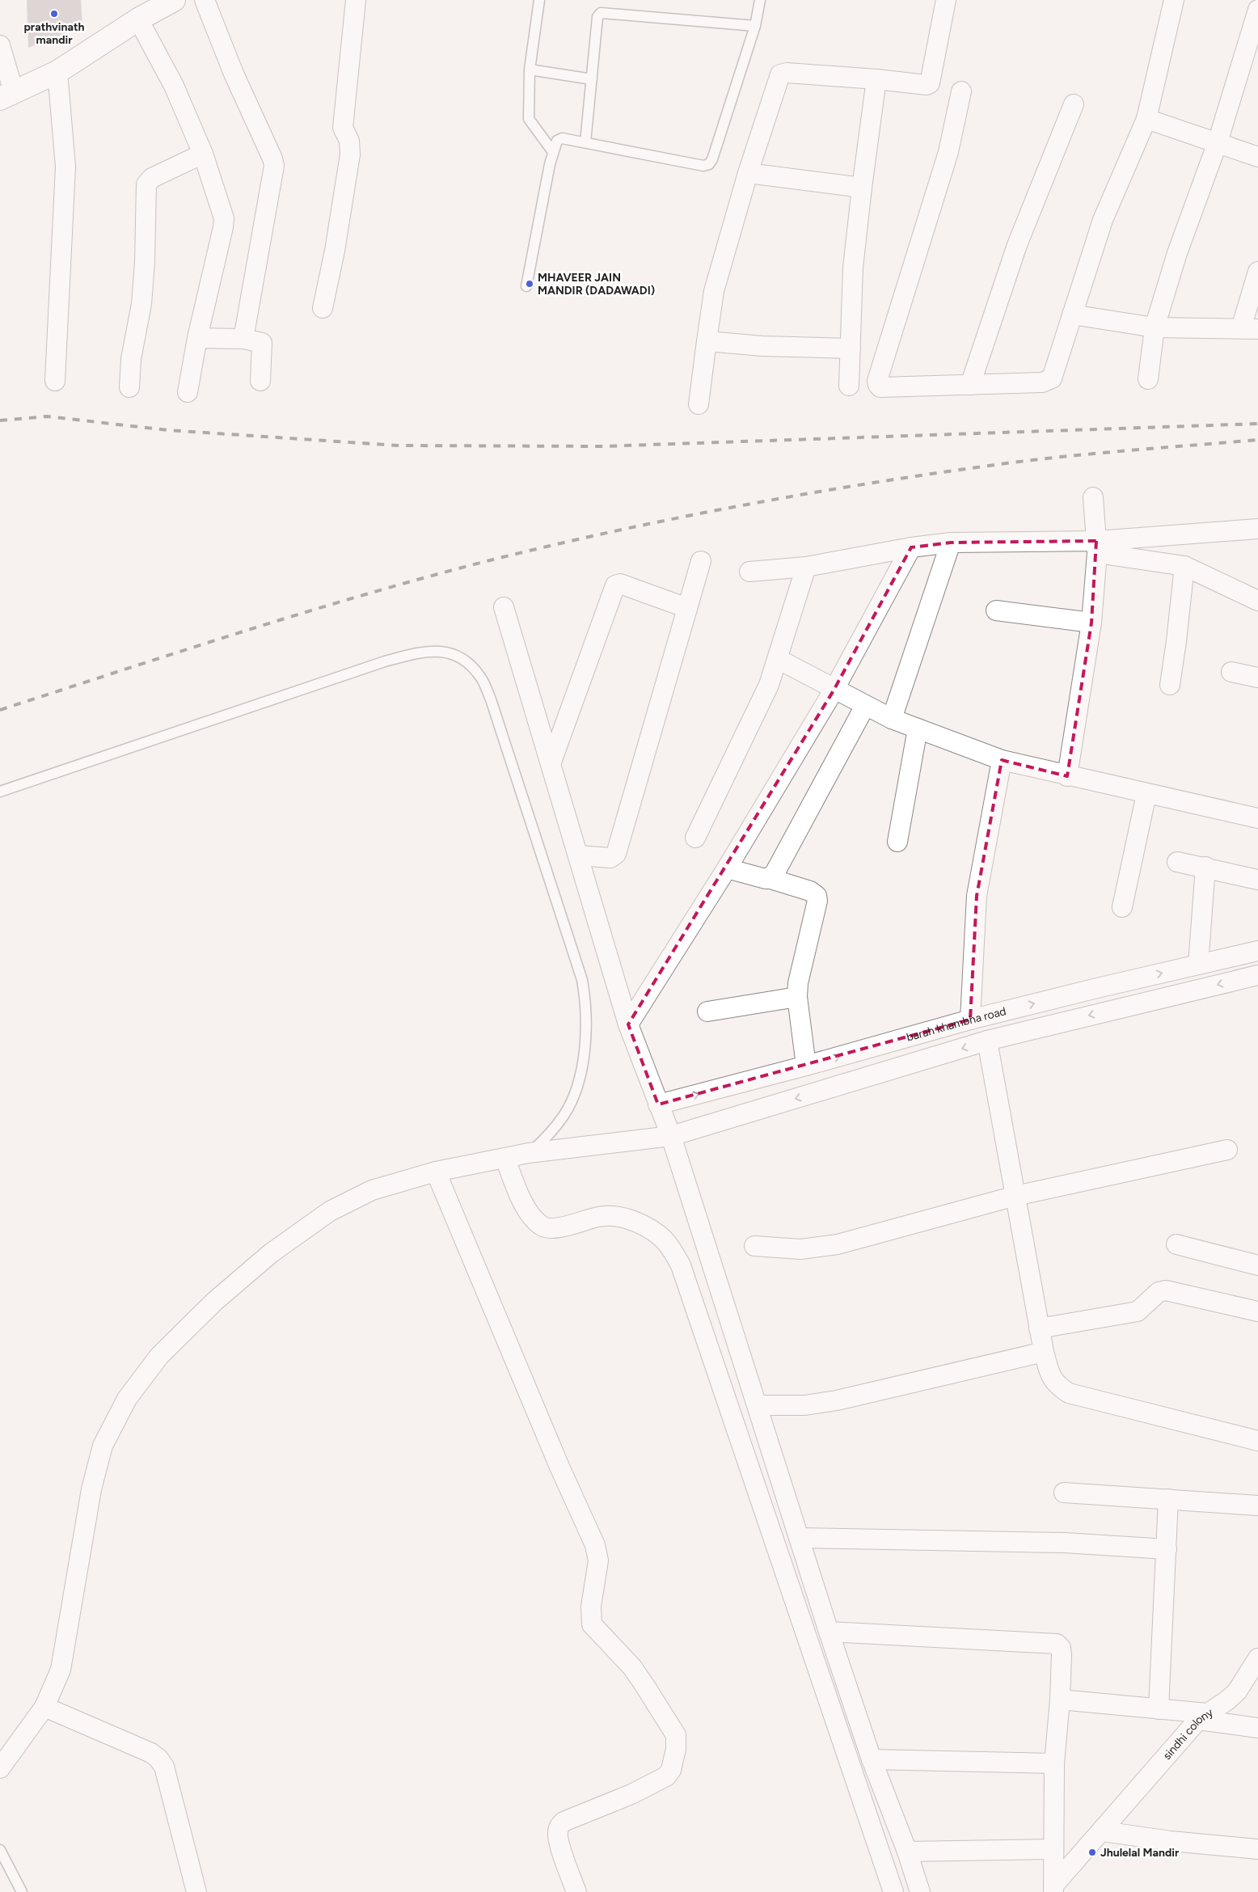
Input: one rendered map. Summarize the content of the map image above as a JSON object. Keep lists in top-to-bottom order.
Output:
{
  "streets": {
    "street": ["barah khambha road", "sindhi colony"]
  },
  "places": ["prathvinath mandir", "MHAVEER JAIN MANDIR (DADAWADI)", "Jhulelal Mandir"]
}
